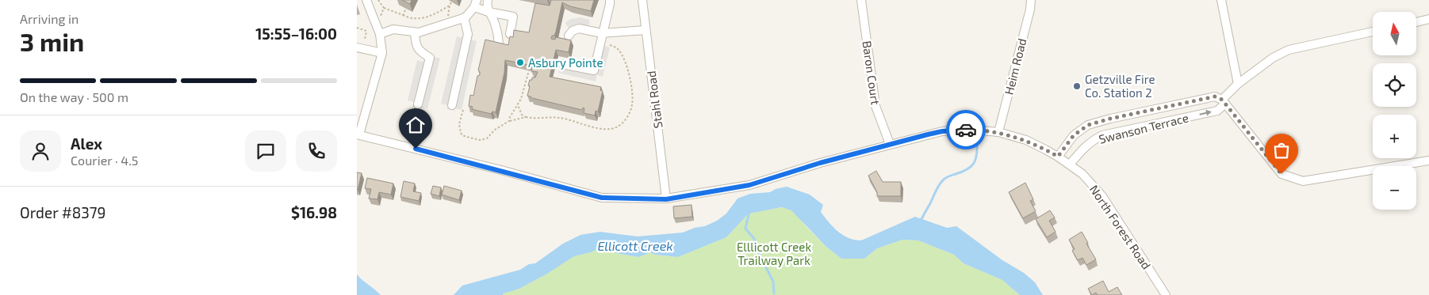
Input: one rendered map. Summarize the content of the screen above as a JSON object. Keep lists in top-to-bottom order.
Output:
{
  "streets": {
    "street": [
      "Heim Road",
      "Baron Court",
      "Stahl Road",
      "Swanson Terrace",
      "North Forest Road"
    ]
  },
  "crossings": [
    ["Heim Road", "North Forest Road"],
    ["Baron Court", "North Forest Road"],
    ["Stahl Road", "North Forest Road"],
    ["Swanson Terrace", "North Forest Road"]
  ],
  "water": ["Ellicott Creek"],
  "parks": ["Elllicott Creek Trailway Park"],
  "places": ["Asbury Pointe", "Getzville Fire Co. Station 2"],
  "north": "top",
  "page": {
    "heading": ["3 min", "Arriving in", "15:55–16:00"],
    "panel": [
      "Alex",
      "Courier · 4.5",
      "Order #8379",
      "$16.98"
    ],
    "map_buttons": ["+", "−"],
    "bar": "On the way · 500 m"
  }
}
